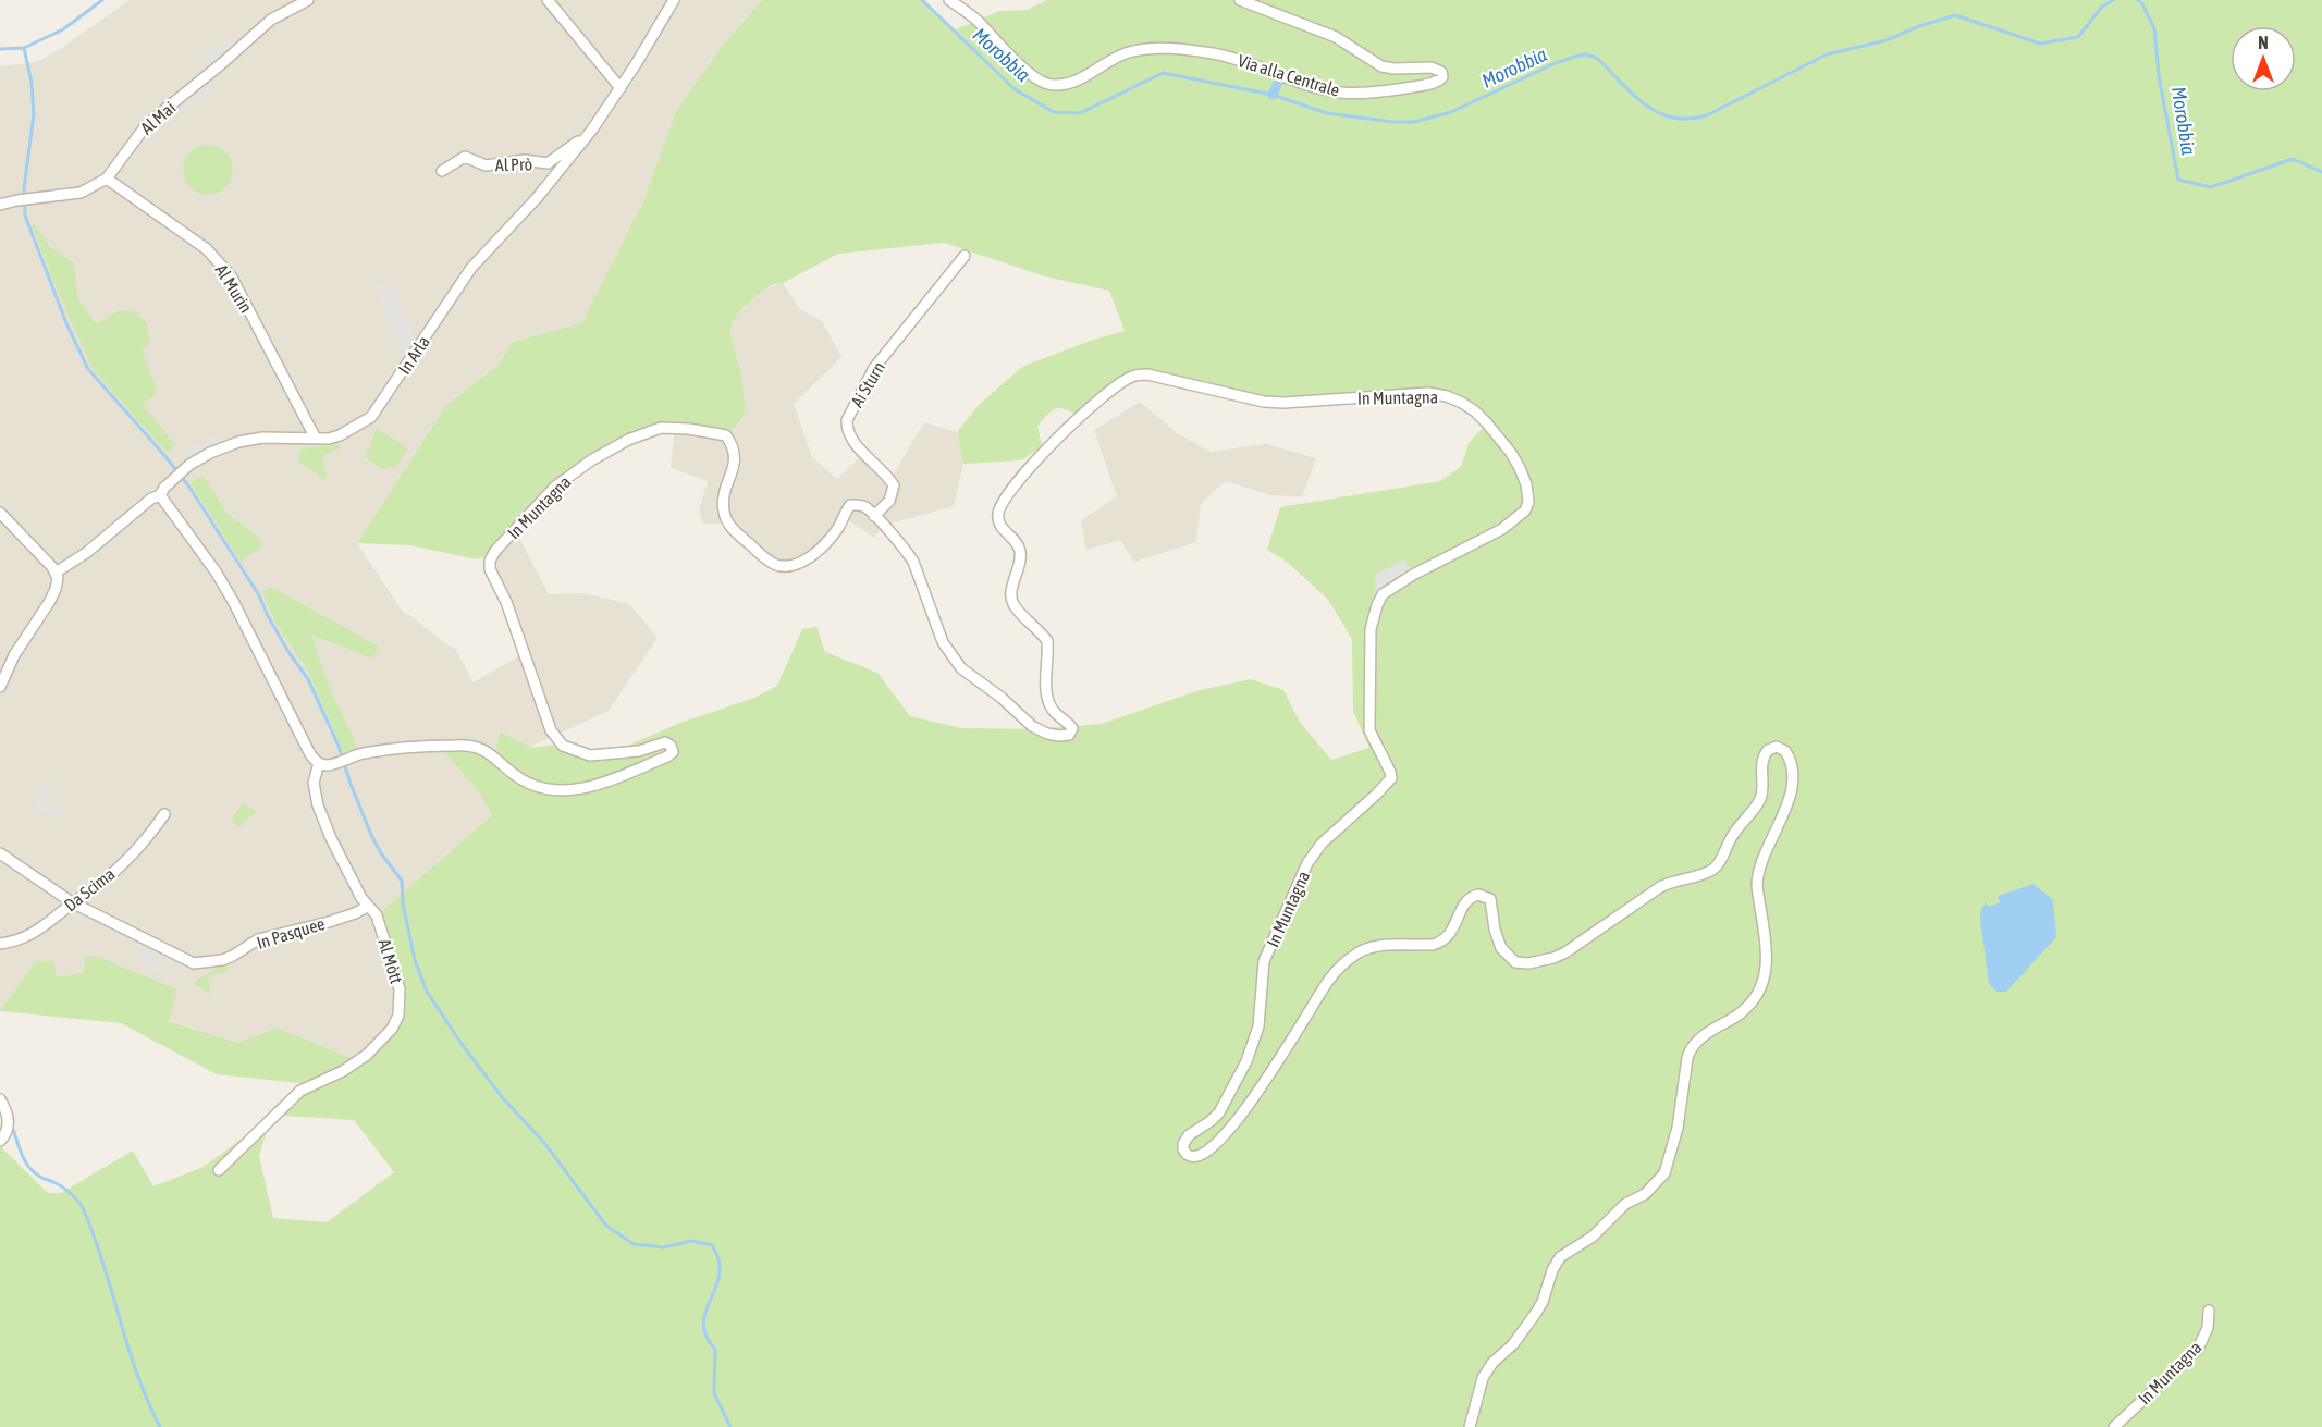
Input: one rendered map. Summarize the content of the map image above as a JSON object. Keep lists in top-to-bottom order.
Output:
{
  "streets": {
    "street": [
      "Via alla Centrale",
      "Al Mai",
      "Al Prò",
      "Al Murin",
      "In Arla",
      "Ai Sturn",
      "In Muntagna",
      "Da Scima",
      "In Pasquee",
      "Al Mòtt"
    ]
  },
  "crossings": [
    ["Al Mai", "Al Murin"],
    ["Al Prò", "In Arla"],
    ["Al Murin", "In Arla"],
    ["Ai Sturn", "In Muntagna"],
    ["In Muntagna", "Al Mòtt"],
    ["Da Scima", "In Pasquee"],
    ["In Pasquee", "Al Mòtt"]
  ],
  "water": ["Morobbia"],
  "north": "top"
}
